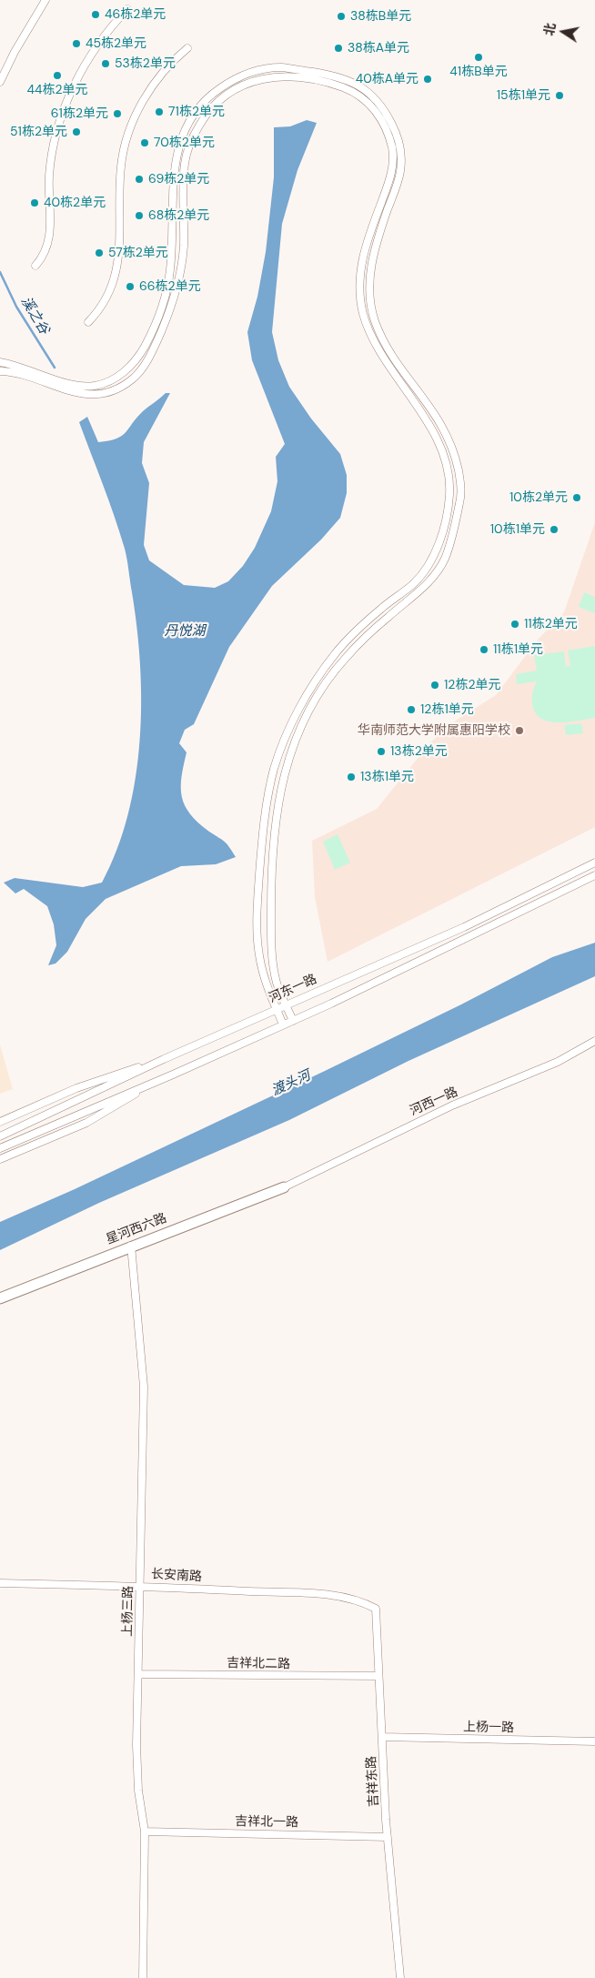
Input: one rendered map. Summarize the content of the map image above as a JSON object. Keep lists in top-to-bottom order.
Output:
{
  "streets": {
    "street": [
      "河东一路",
      "河西一路",
      "星河西六路",
      "长安南路",
      "上杨三路",
      "吉祥北二路",
      "上杨一路",
      "吉祥东路",
      "吉祥北一路"
    ]
  },
  "crossings": [
    ["河西一路", "星河西六路"],
    ["星河西六路", "上杨三路"],
    ["长安南路", "上杨三路"],
    ["长安南路", "吉祥东路"],
    ["上杨三路", "吉祥北二路"],
    ["上杨三路", "吉祥北一路"],
    ["吉祥北二路", "吉祥东路"],
    ["上杨一路", "吉祥东路"],
    ["吉祥东路", "吉祥北一路"]
  ],
  "water": ["溪之谷", "丹悦湖", "渡头河"],
  "places": [
    "46栋2单元",
    "38栋B单元",
    "45栋2单元",
    "38栋A单元",
    "41栋B单元",
    "53栋2单元",
    "44栋2单元",
    "40栋A单元",
    "15栋1单元",
    "71栋2单元",
    "61栋2单元",
    "51栋2单元",
    "70栋2单元",
    "69栋2单元",
    "40栋2单元",
    "68栋2单元",
    "57栋2单元",
    "66栋2单元",
    "10栋2单元",
    "10栋1单元",
    "11栋2单元",
    "11栋1单元",
    "12栋2单元",
    "12栋1单元",
    "华南师范大学附属惠阳学校",
    "13栋2单元",
    "13栋1单元"
  ],
  "north": "left"
}
